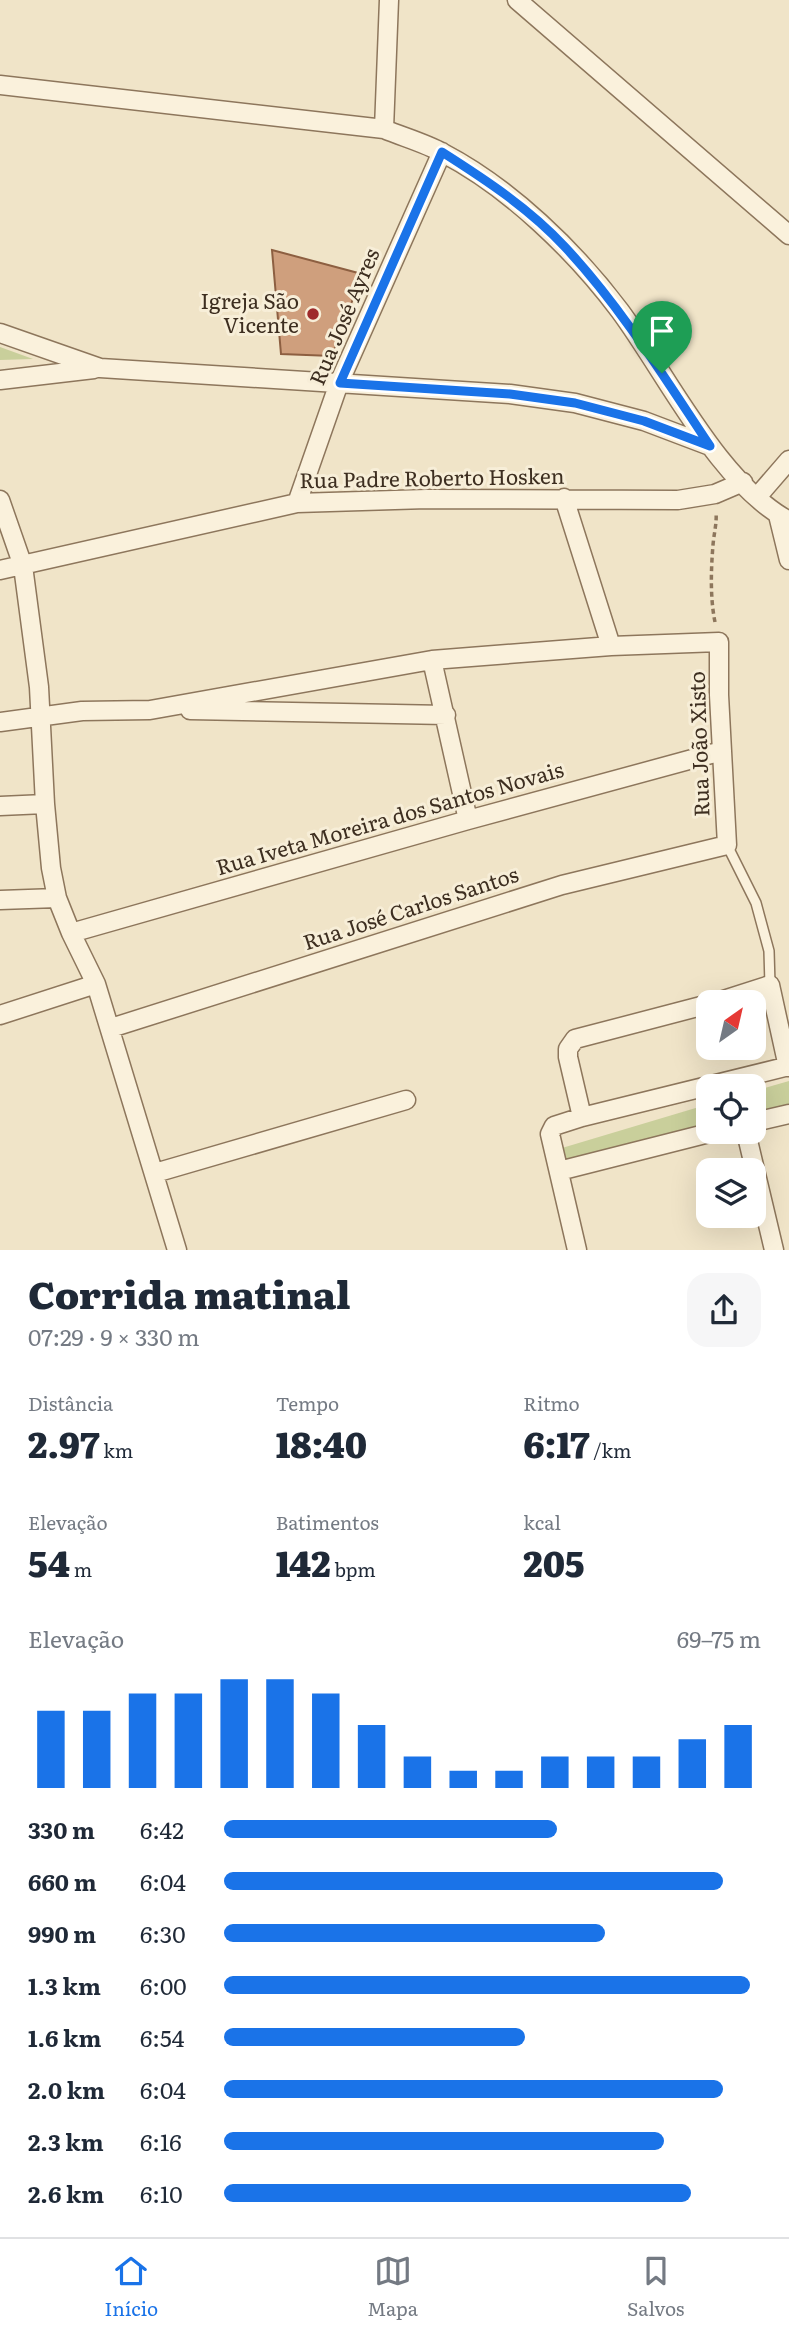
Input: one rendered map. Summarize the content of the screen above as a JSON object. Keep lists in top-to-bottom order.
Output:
{
  "streets": {
    "street": [
      "Rua José Ayres",
      "Rua Padre Roberto Hosken",
      "Rua João Xisto",
      "Rua Iveta Moreira dos Santos Novais",
      "Rua José Carlos Santos"
    ]
  },
  "crossings": [
    ["Rua José Ayres", "Rua Padre Roberto Hosken"],
    ["Rua João Xisto", "Rua Iveta Moreira dos Santos Novais"],
    ["Rua João Xisto", "Rua José Carlos Santos"]
  ],
  "places": ["Igreja São Vicente"],
  "north": "top right",
  "page": {
    "heading": ["Corrida matinal", "07:29 · 9 × 330 m"],
    "stats": [
      ["Distância", "2.97 km"],
      ["Tempo", "18:40"],
      ["Ritmo", "6:17 /km"],
      ["Elevação", "54 m"],
      ["Batimentos", "142 bpm"],
      ["kcal", "205"]
    ],
    "chart": ["Elevação", "69–75 m"],
    "list": [
      {
        "name": "330 m",
        "note": "6:42"
      },
      {
        "name": "660 m",
        "note": "6:04"
      },
      {
        "name": "990 m",
        "note": "6:30"
      },
      {
        "name": "1.3 km",
        "note": "6:00"
      },
      {
        "name": "1.6 km",
        "note": "6:54"
      },
      {
        "name": "2.0 km",
        "note": "6:04"
      },
      {
        "name": "2.3 km",
        "note": "6:16"
      },
      {
        "name": "2.6 km",
        "note": "6:10"
      }
    ],
    "tabs": ["Início", "Mapa", "Salvos"]
  }
}
